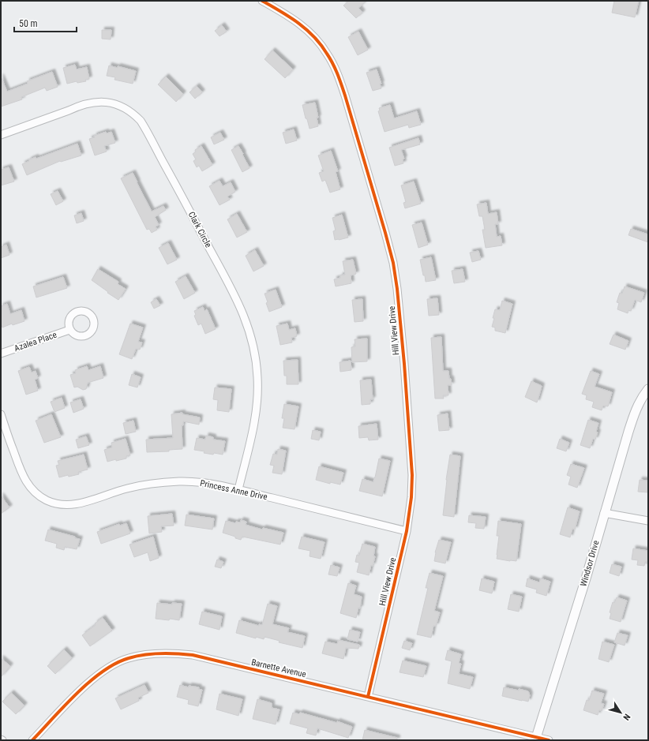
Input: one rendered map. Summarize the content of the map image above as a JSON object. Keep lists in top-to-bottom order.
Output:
{
  "streets": {
    "street": [
      "Clark Circle",
      "Hill View Drive",
      "Azalea Place",
      "Princess Anne Drive",
      "Windsor Drive",
      "Barnette Avenue"
    ]
  },
  "crossings": [
    ["Clark Circle", "Princess Anne Drive"],
    ["Hill View Drive", "Princess Anne Drive"],
    ["Hill View Drive", "Barnette Avenue"],
    ["Windsor Drive", "Barnette Avenue"]
  ],
  "scale_bar": "50 m",
  "north": "bottom right"
}
